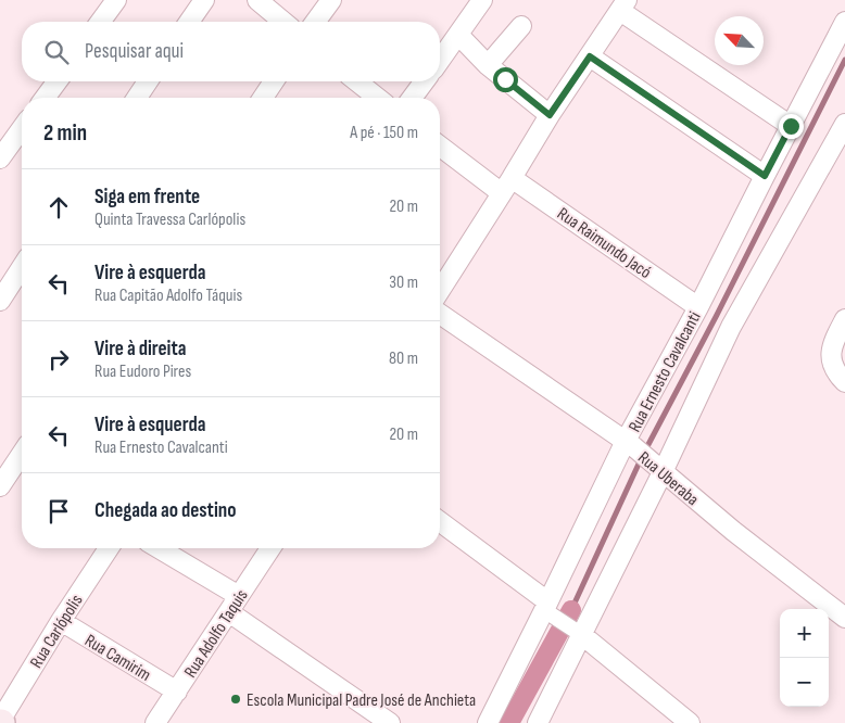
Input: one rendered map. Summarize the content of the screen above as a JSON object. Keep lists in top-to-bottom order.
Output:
{
  "streets": {
    "street": [
      "Rua Raimundo Jacó",
      "Rua Ernesto Cavalcanti",
      "Rua Uberaba",
      "Rua Carlópolis",
      "Rua Adolfo Taquis",
      "Rua Camirim"
    ]
  },
  "crossings": [
    ["Rua Raimundo Jacó", "Rua Ernesto Cavalcanti"],
    ["Rua Ernesto Cavalcanti", "Rua Uberaba"],
    ["Rua Carlópolis", "Rua Camirim"],
    ["Rua Adolfo Taquis", "Rua Camirim"]
  ],
  "places": ["Escola Municipal Padre José de Anchieta"],
  "north": "top left",
  "page": {
    "search": "Pesquisar aqui",
    "heading": ["2 min", "A pé · 150 m"],
    "list": [
      ["Siga em frente", "Quinta Travessa Carlópolis", "20 m"],
      ["Vire à esquerda", "Rua Capitão Adolfo Táquis", "30 m"],
      ["Vire à direita", "Rua Eudoro Pires", "80 m"],
      ["Vire à esquerda", "Rua Ernesto Cavalcanti", "20 m"],
      "Chegada ao destino"
    ],
    "map_buttons": ["+", "−"]
  }
}
